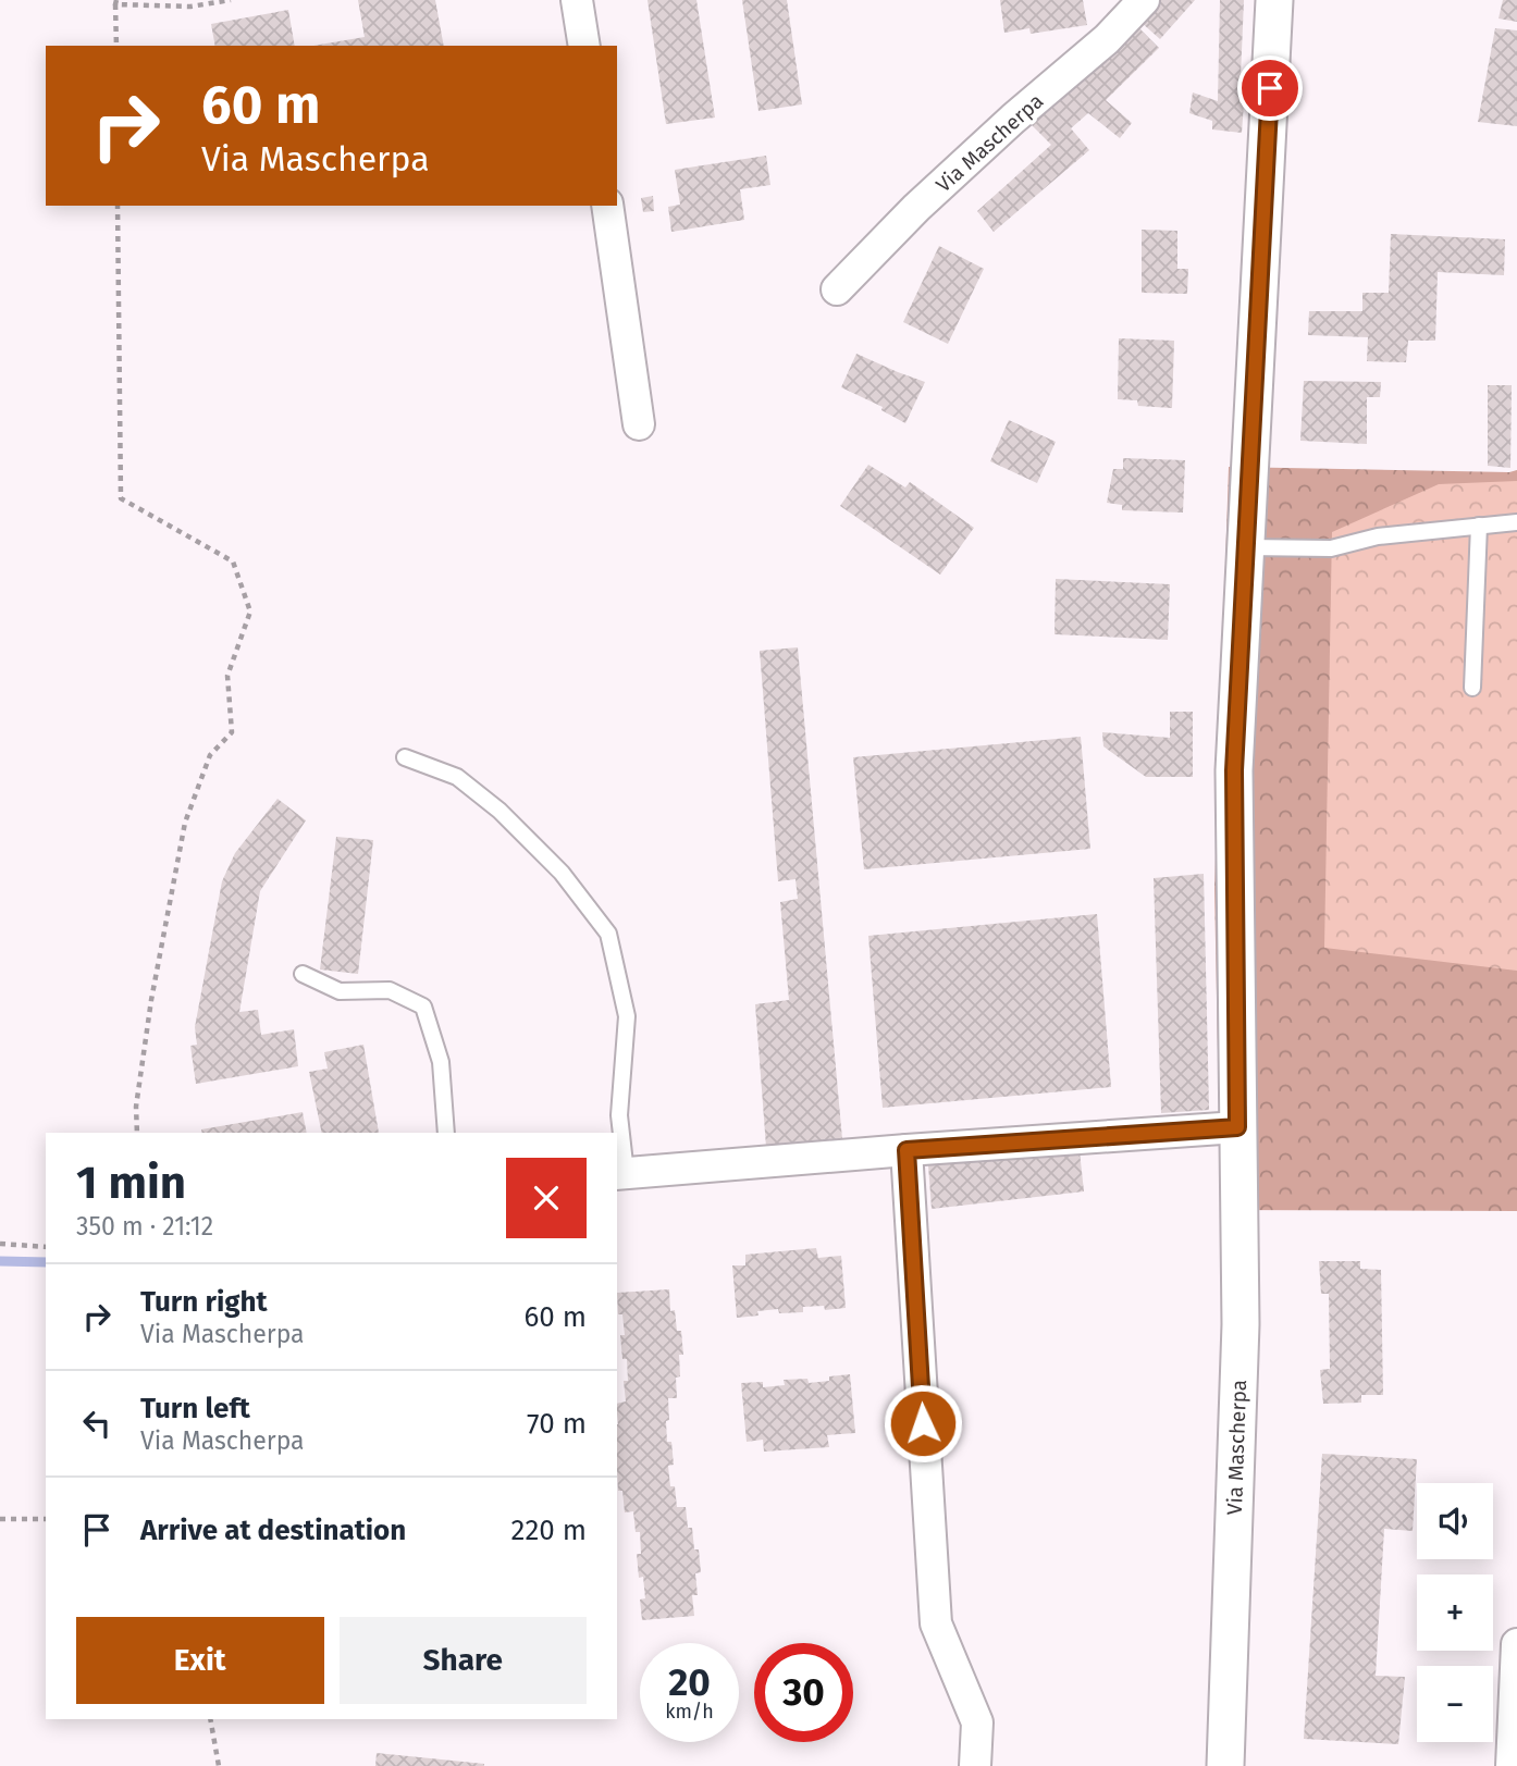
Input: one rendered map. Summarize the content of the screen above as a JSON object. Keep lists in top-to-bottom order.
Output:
{
  "streets": {
    "street": ["Via Mascherpa"]
  },
  "page": {
    "turn": ["60 m", "Via Mascherpa"],
    "heading": ["1 min", "350 m · 21:12"],
    "list": [
      {
        "name": "Turn right",
        "note": "Via Mascherpa",
        "value": "60 m"
      },
      {
        "name": "Turn left",
        "note": "Via Mascherpa",
        "value": "70 m"
      },
      {
        "name": "Arrive at destination",
        "value": "220 m"
      }
    ],
    "map_buttons": ["+", "−"],
    "buttons": ["Exit", "Share"],
    "speed": "20 km/h",
    "limit": "30"
  }
}
